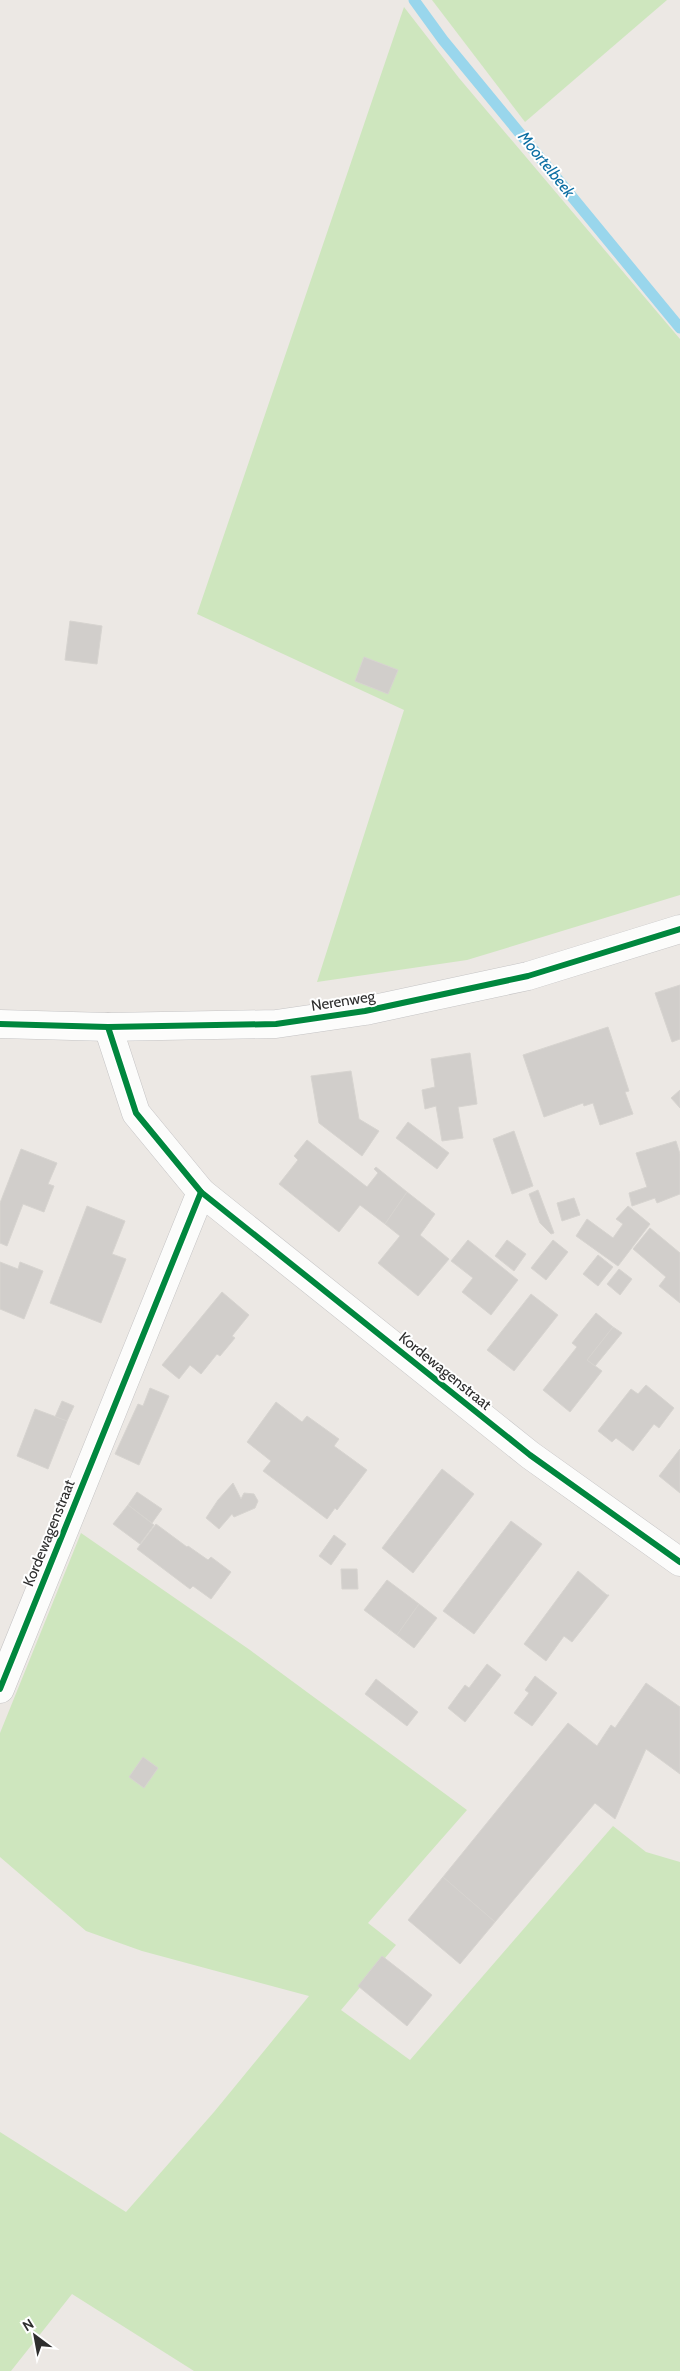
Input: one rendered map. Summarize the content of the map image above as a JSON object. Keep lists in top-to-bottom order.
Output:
{
  "streets": {
    "street": ["Nerenweg", "Kordewagenstraat"]
  },
  "crossings": [
    ["Nerenweg", "Kordewagenstraat"]
  ],
  "water": ["Moortelbeek"],
  "north": "top left"
}
